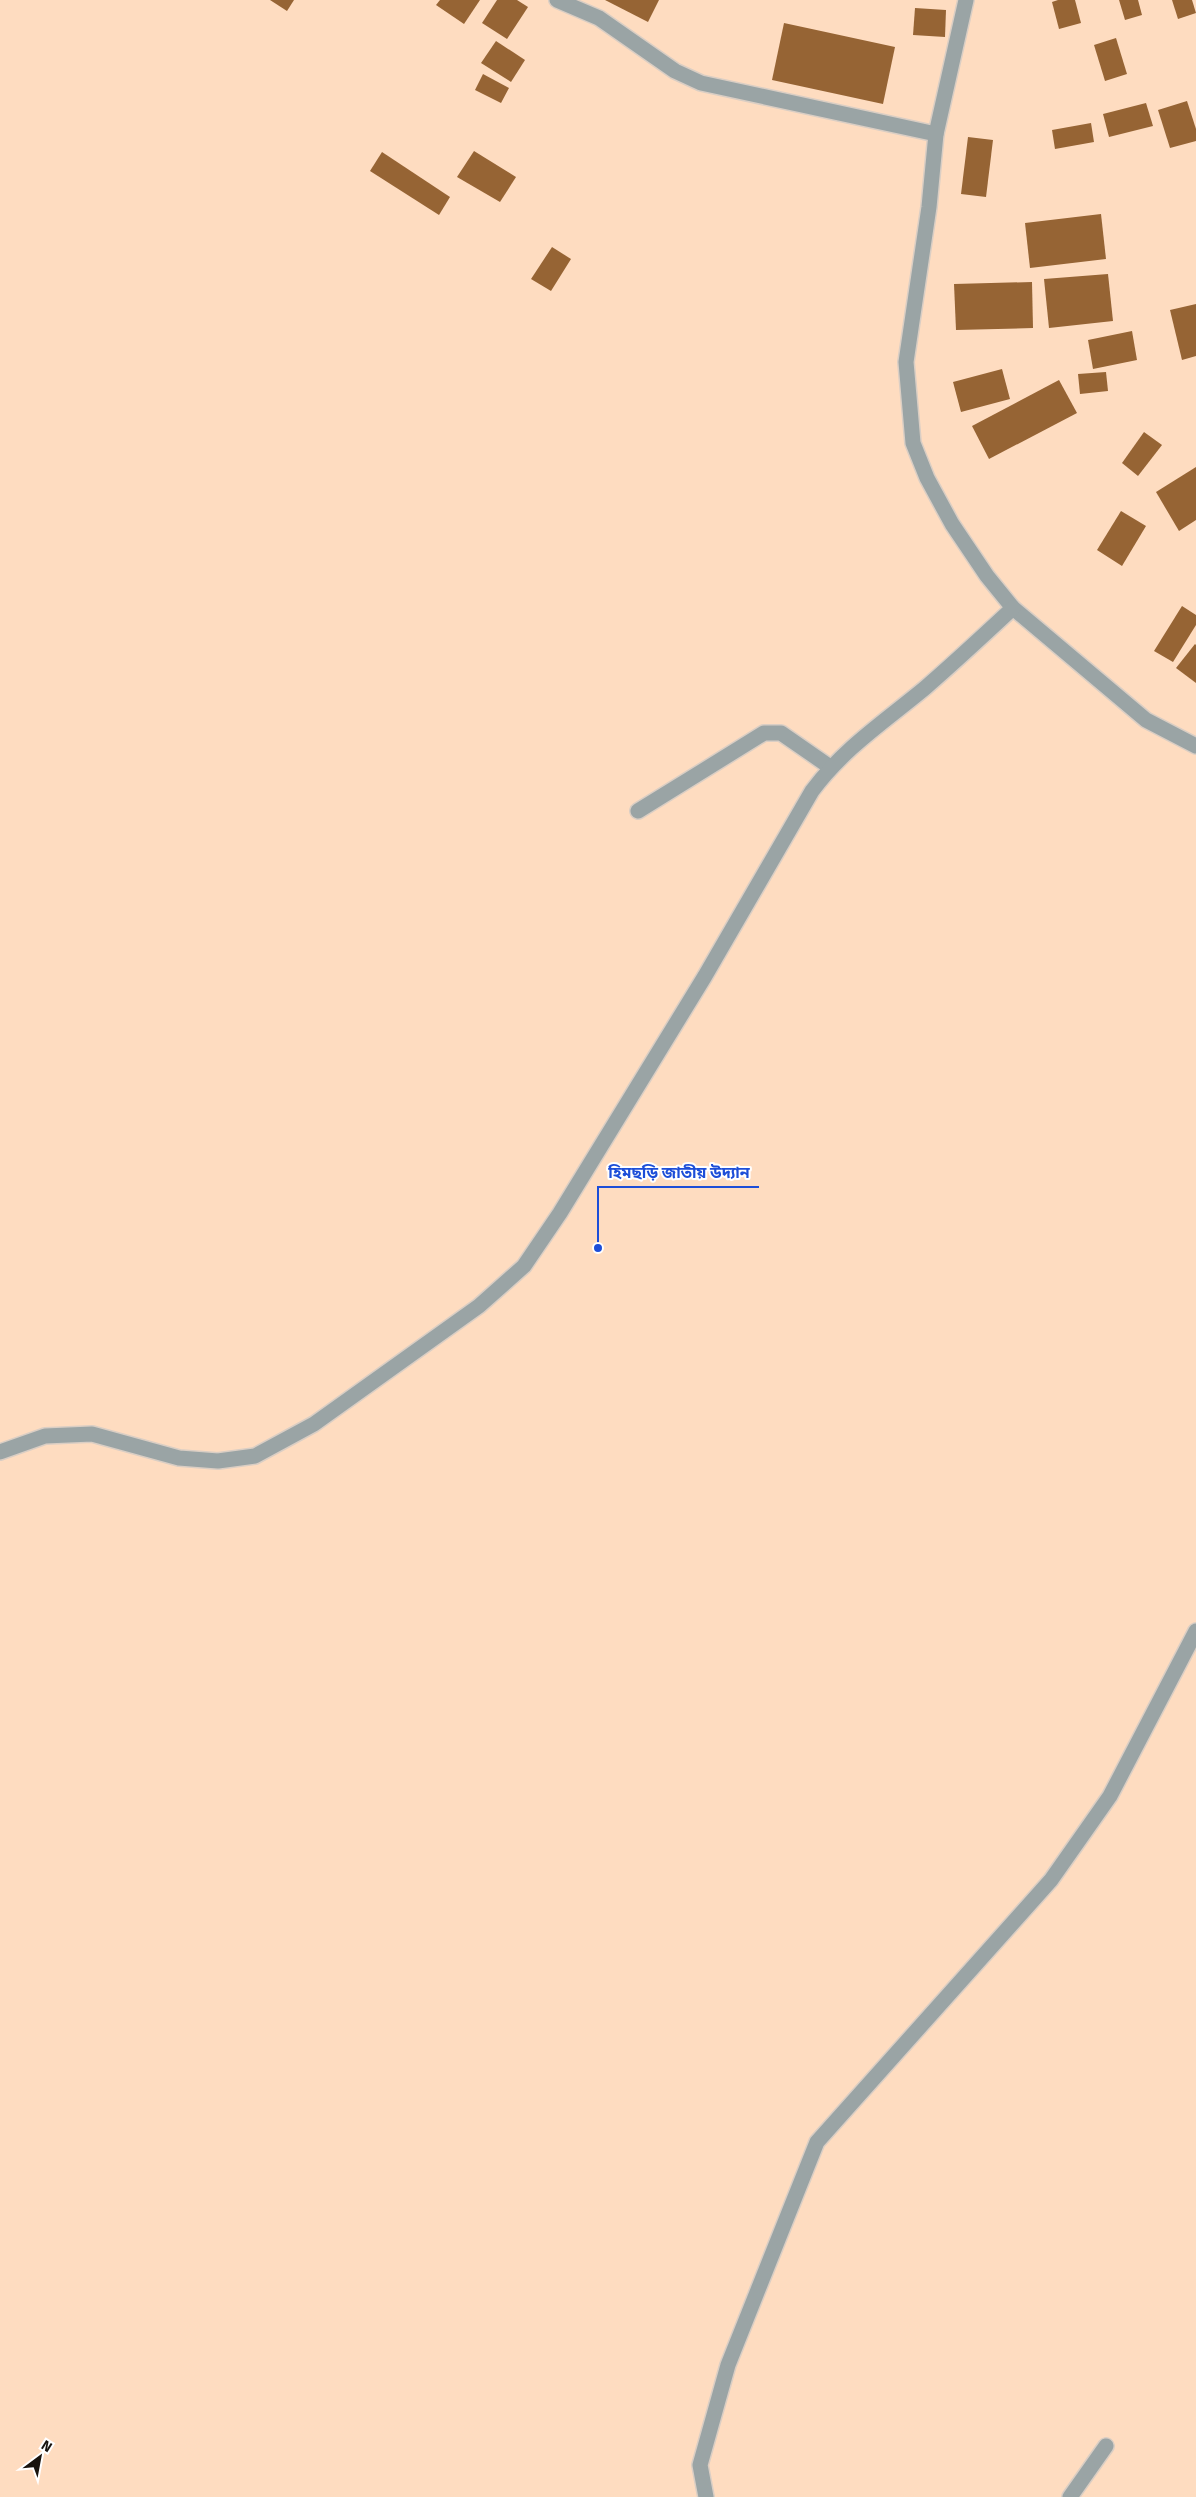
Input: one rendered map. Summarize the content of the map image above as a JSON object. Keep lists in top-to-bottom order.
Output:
{
  "places": ["হিমছড়ি জাতীয় উদ্যান"],
  "north": "top right"
}
